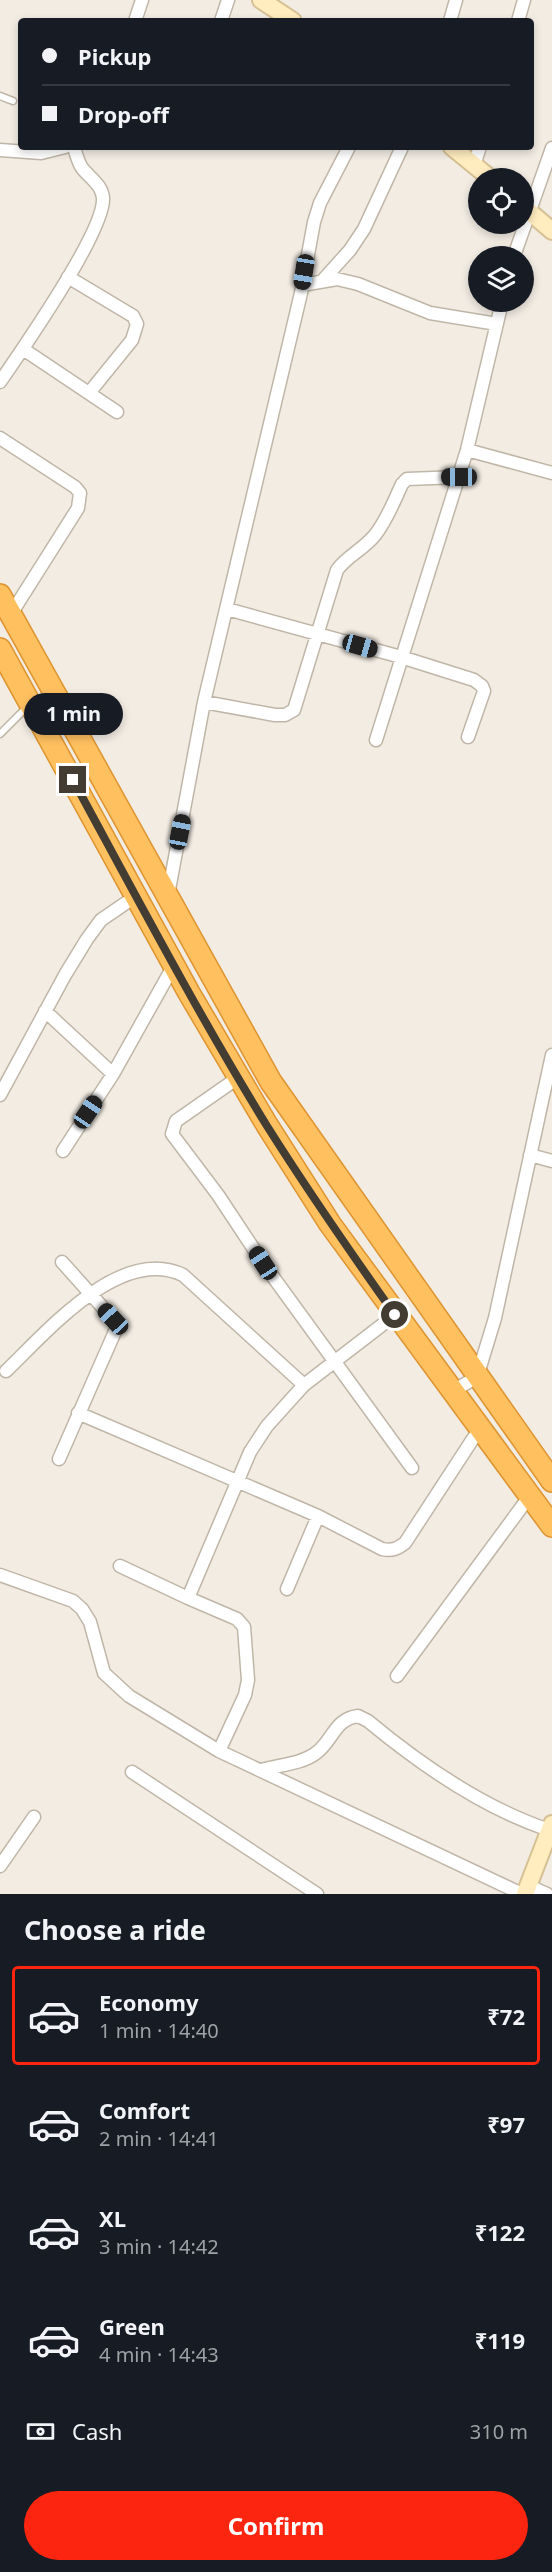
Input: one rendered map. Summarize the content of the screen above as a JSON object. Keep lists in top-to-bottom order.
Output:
{
  "page": {
    "banner": ["Pickup", "Drop-off"],
    "bubble": "1 min",
    "heading": "Choose a ride",
    "list": [
      {
        "name": "Economy",
        "note": "1 min · 14:40",
        "value": "₹72"
      },
      {
        "name": "Comfort",
        "note": "2 min · 14:41",
        "value": "₹97"
      },
      {
        "name": "XL",
        "note": "3 min · 14:42",
        "value": "₹122"
      },
      {
        "name": "Green",
        "note": "4 min · 14:43",
        "value": "₹119"
      }
    ],
    "pay": ["Cash", "310 m"],
    "buttons": "Confirm"
  }
}
